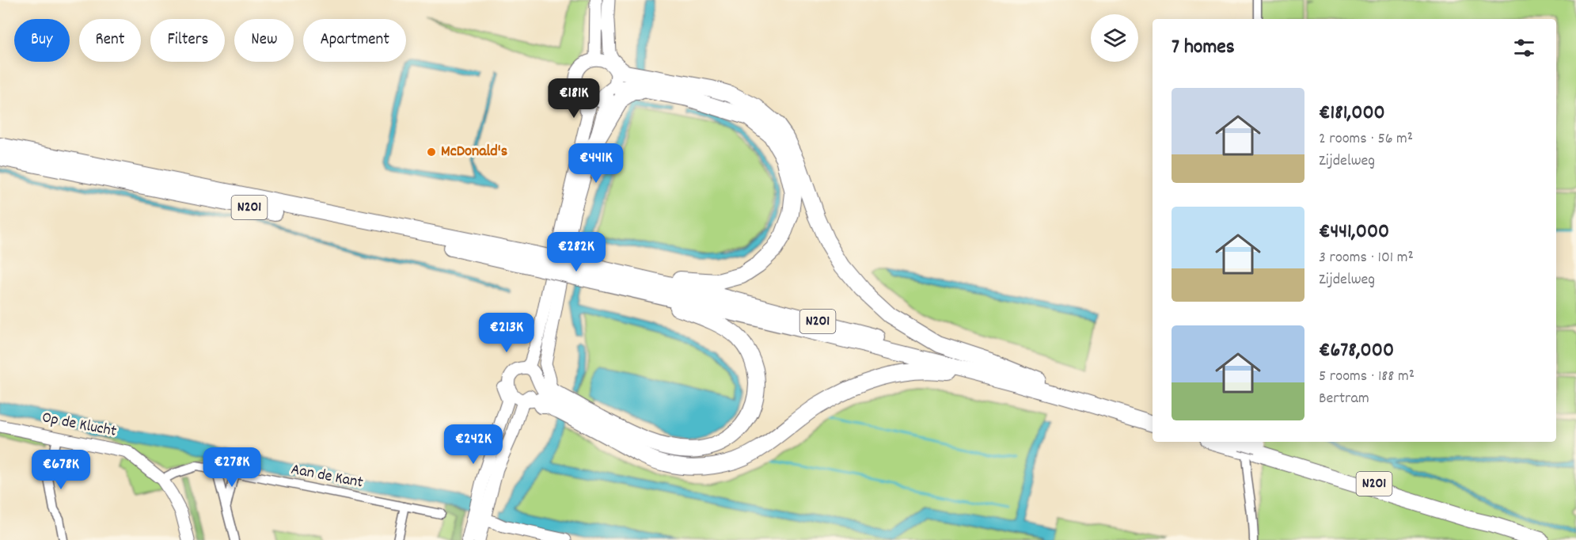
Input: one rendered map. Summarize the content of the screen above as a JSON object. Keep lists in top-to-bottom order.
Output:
{
  "streets": {
    "highway": ["N201"],
    "main road": ["Op de Klucht"],
    "street": ["Aan de Kant"]
  },
  "crossings": [
    ["Op de Klucht", "Aan de Kant"]
  ],
  "places": ["McDonald's"],
  "page": {
    "chip": [
      "Buy",
      "Rent",
      "Filters",
      "New",
      "Apartment"
    ],
    "heading": "7 homes",
    "list": [
      {
        "name": "€181,000",
        "note": "2 rooms · 56 m² · Zijdelweg"
      },
      {
        "name": "€441,000",
        "note": "3 rooms · 101 m² · Zijdelweg"
      },
      {
        "name": "€678,000",
        "note": "5 rooms · 188 m² · Bertram"
      }
    ],
    "price": [
      "€181K",
      "€441K",
      "€282K",
      "€213K",
      "€242K",
      "€278K",
      "€678K"
    ]
  }
}
